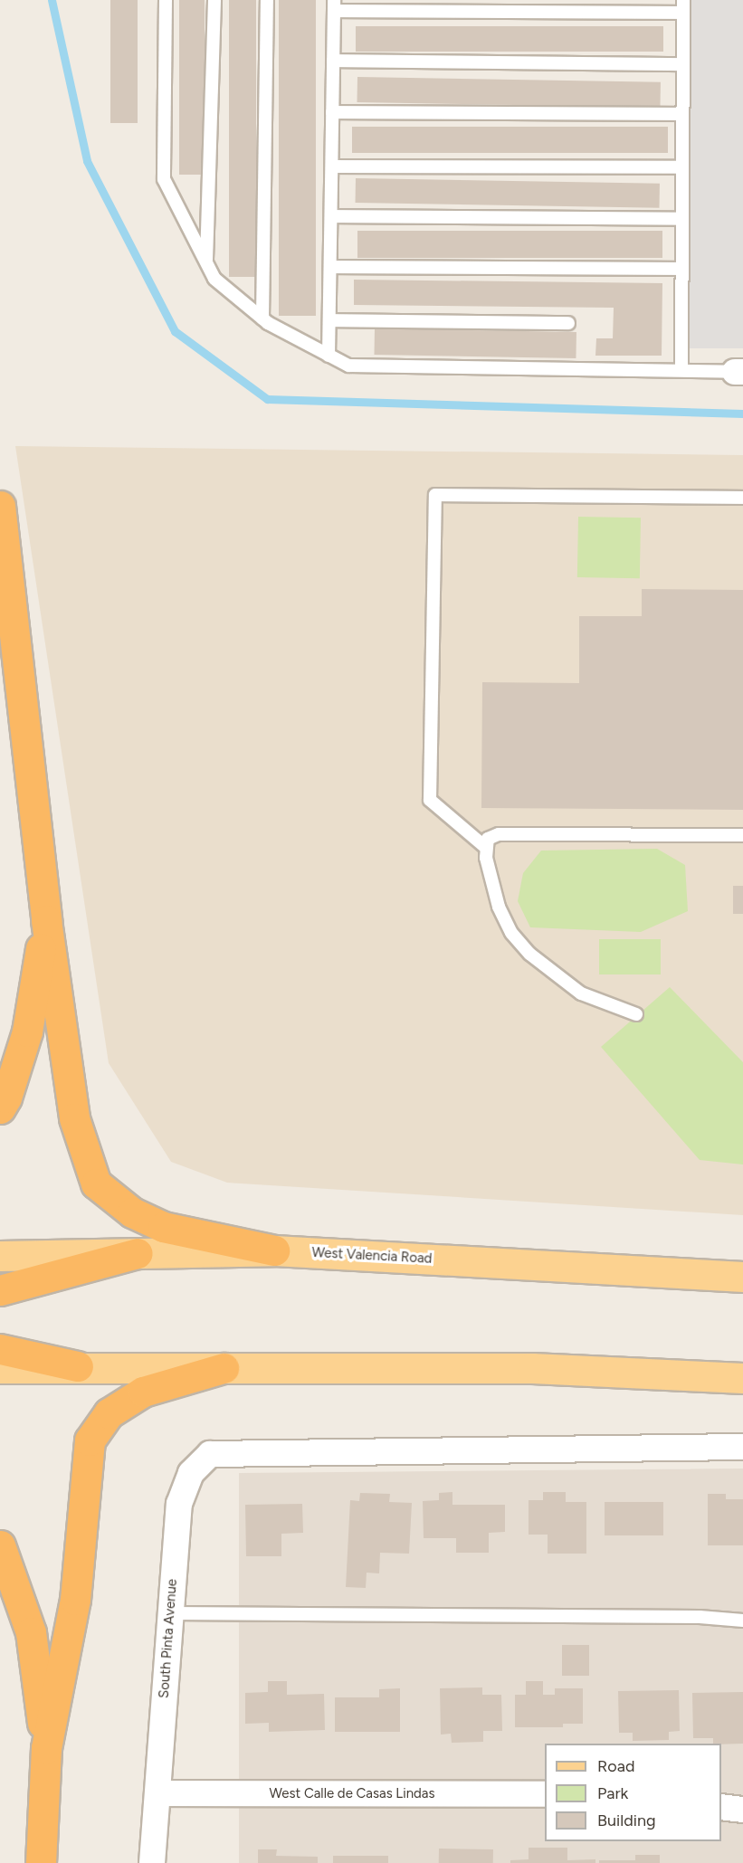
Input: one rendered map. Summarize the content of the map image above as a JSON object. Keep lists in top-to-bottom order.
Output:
{
  "streets": {
    "main road": ["West Valencia Road"],
    "street": ["South Pinta Avenue", "West Calle de Casas Lindas"]
  },
  "crossings": [
    ["South Pinta Avenue", "West Calle de Casas Lindas"]
  ],
  "legend": ["Road", "Park", "Building"]
}
